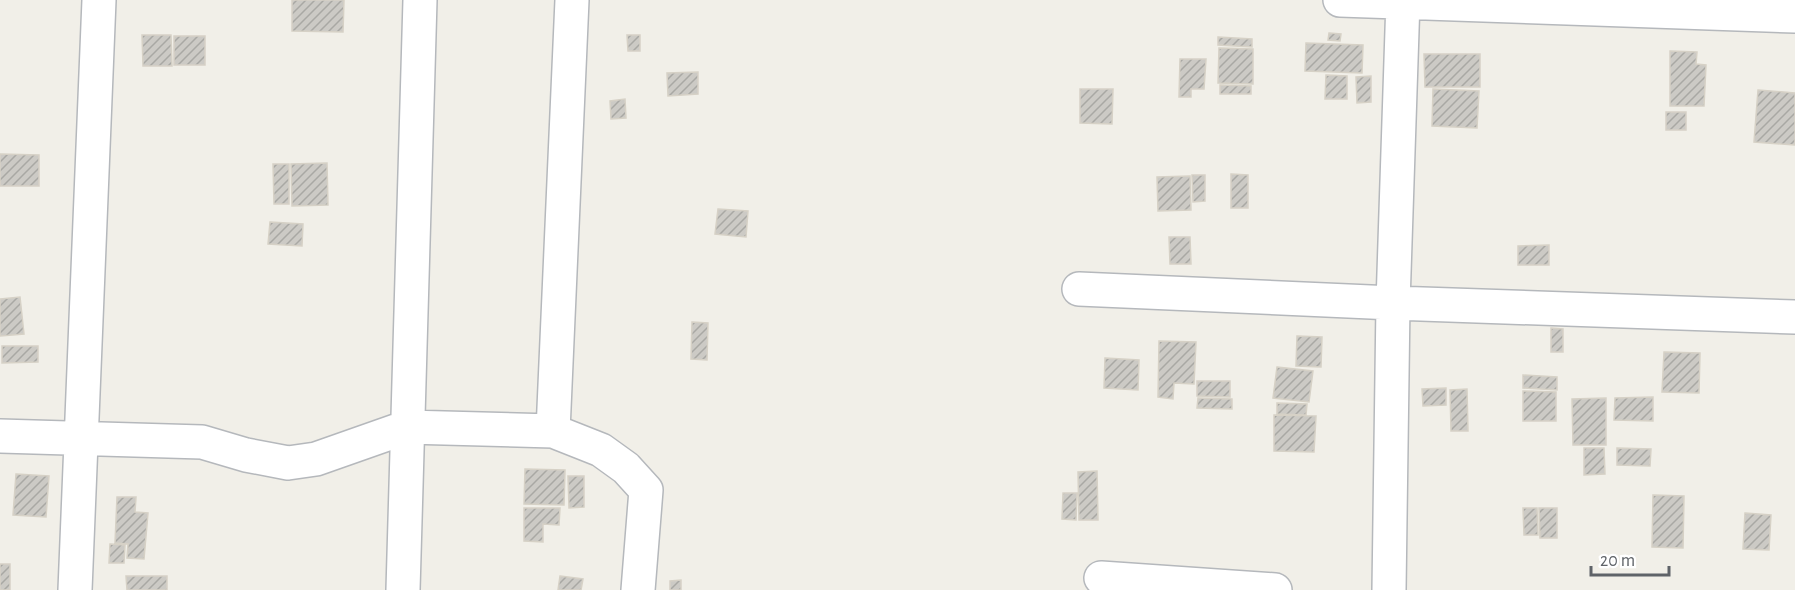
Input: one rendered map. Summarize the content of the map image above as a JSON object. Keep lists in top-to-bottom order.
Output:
{
  "scale_bar": "20 m"
}
